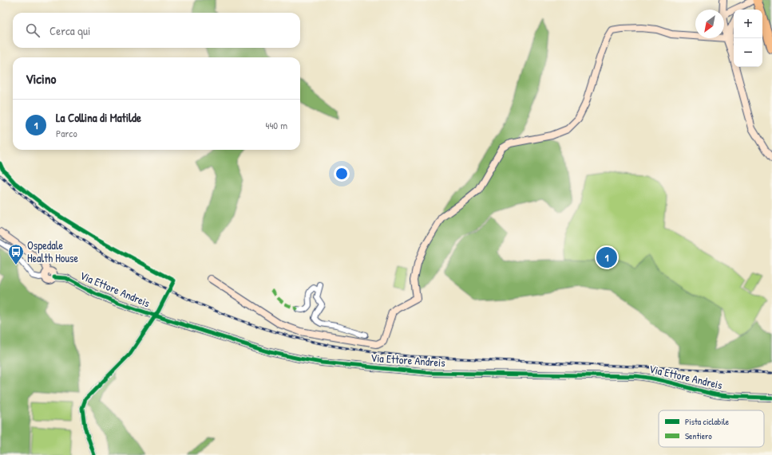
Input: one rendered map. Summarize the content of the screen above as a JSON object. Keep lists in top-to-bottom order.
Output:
{
  "streets": {
    "street": ["Via Ettore Andreis"]
  },
  "places": {
    "bus stop": ["Ospedale Health House"]
  },
  "legend": ["Pista ciclabile", "Sentiero"],
  "north": "bottom left",
  "page": {
    "map_buttons": ["+", "−"],
    "search": "Cerca qui",
    "heading": "Vicino",
    "list": [
      {
        "mark": "1",
        "name": "La Collina di Matilde",
        "note": "Parco",
        "value": "440 m"
      }
    ],
    "pins": "1"
  }
}
